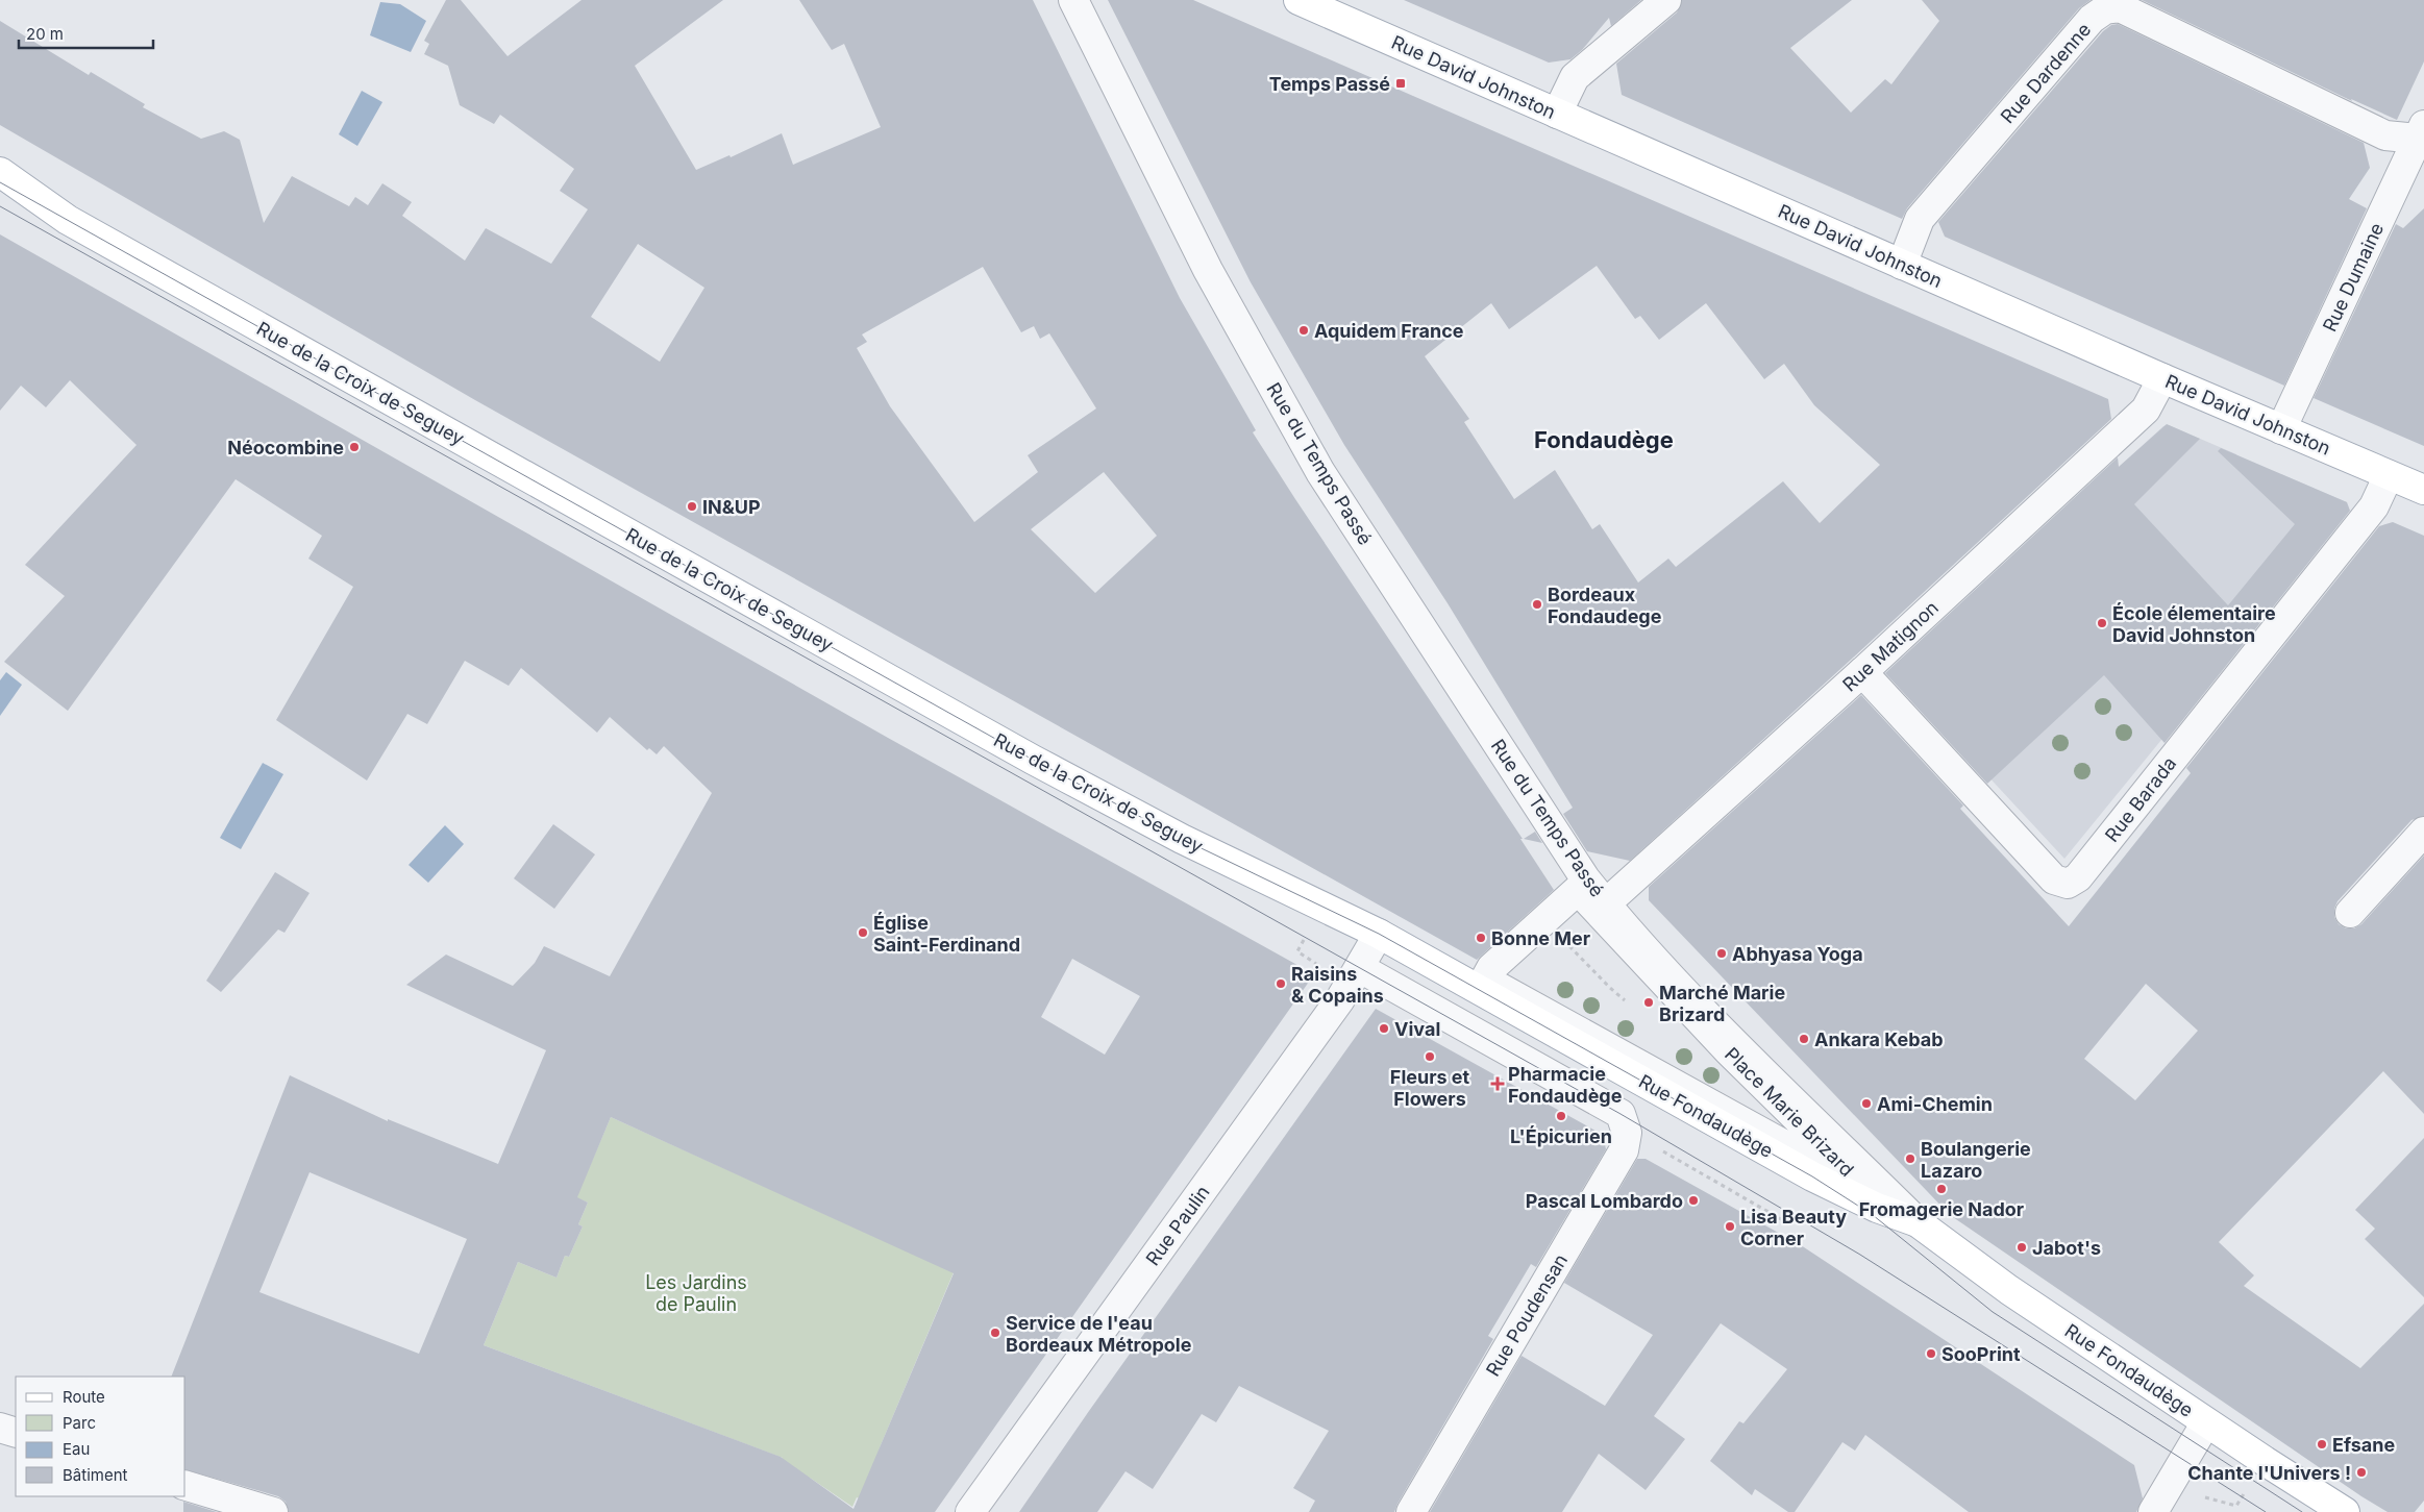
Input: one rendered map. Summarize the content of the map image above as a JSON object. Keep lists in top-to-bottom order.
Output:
{
  "streets": {
    "main road": ["Rue David Johnston", "Rue de la Croix de Seguey", "Rue Fondaudège"],
    "street": [
      "Rue Dardenne",
      "Rue Dumaine",
      "Rue du Temps Passé",
      "Rue Matignon",
      "Rue Barada",
      "Place Marie Brizard",
      "Rue Paulin",
      "Rue Poudensan"
    ]
  },
  "crossings": [
    ["Rue Dardenne", "Rue David Johnston"],
    ["Rue Dardenne", "Rue Dumaine"],
    ["Rue David Johnston", "Rue Dumaine"],
    ["Rue David Johnston", "Rue Matignon"],
    ["Rue David Johnston", "Rue Barada"],
    ["Rue de la Croix de Seguey", "Rue Fondaudège"],
    ["Rue de la Croix de Seguey", "Rue Paulin"],
    ["Rue du Temps Passé", "Rue Matignon"],
    ["Rue du Temps Passé", "Place Marie Brizard"],
    ["Rue du Temps Passé", "Rue Fondaudège"],
    ["Rue Matignon", "Rue Barada"],
    ["Rue Matignon", "Place Marie Brizard"],
    ["Rue Matignon", "Rue Fondaudège"],
    ["Place Marie Brizard", "Rue Fondaudège"],
    ["Rue Paulin", "Rue Poudensan"]
  ],
  "districts": ["Fondaudège"],
  "parks": ["Les Jardins de Paulin"],
  "places": {
    "transit": ["Temps Passé"],
    "other": [
      "Aquidem France",
      "Néocombine",
      "IN&UP",
      "Bordeaux Fondaudege",
      "École élementaire David Johnston",
      "Église Saint-Ferdinand",
      "Bonne Mer",
      "Abhyasa Yoga",
      "Raisins & Copains",
      "Marché Marie Brizard",
      "Vival",
      "Ankara Kebab",
      "Fleurs et Flowers",
      "Ami-Chemin",
      "L'Épicurien",
      "Boulangerie Lazaro",
      "Fromagerie Nador",
      "Pascal Lombardo",
      "Lisa Beauty Corner",
      "Jabot's",
      "Service de l'eau Bordeaux Métropole",
      "SooPrint",
      "Efsane",
      "Chante l'Univers !"
    ],
    "health": ["Pharmacie Fondaudège"]
  },
  "legend": [
    "Route",
    "Parc",
    "Eau",
    "Bâtiment"
  ],
  "scale_bar": "20 m"
}
